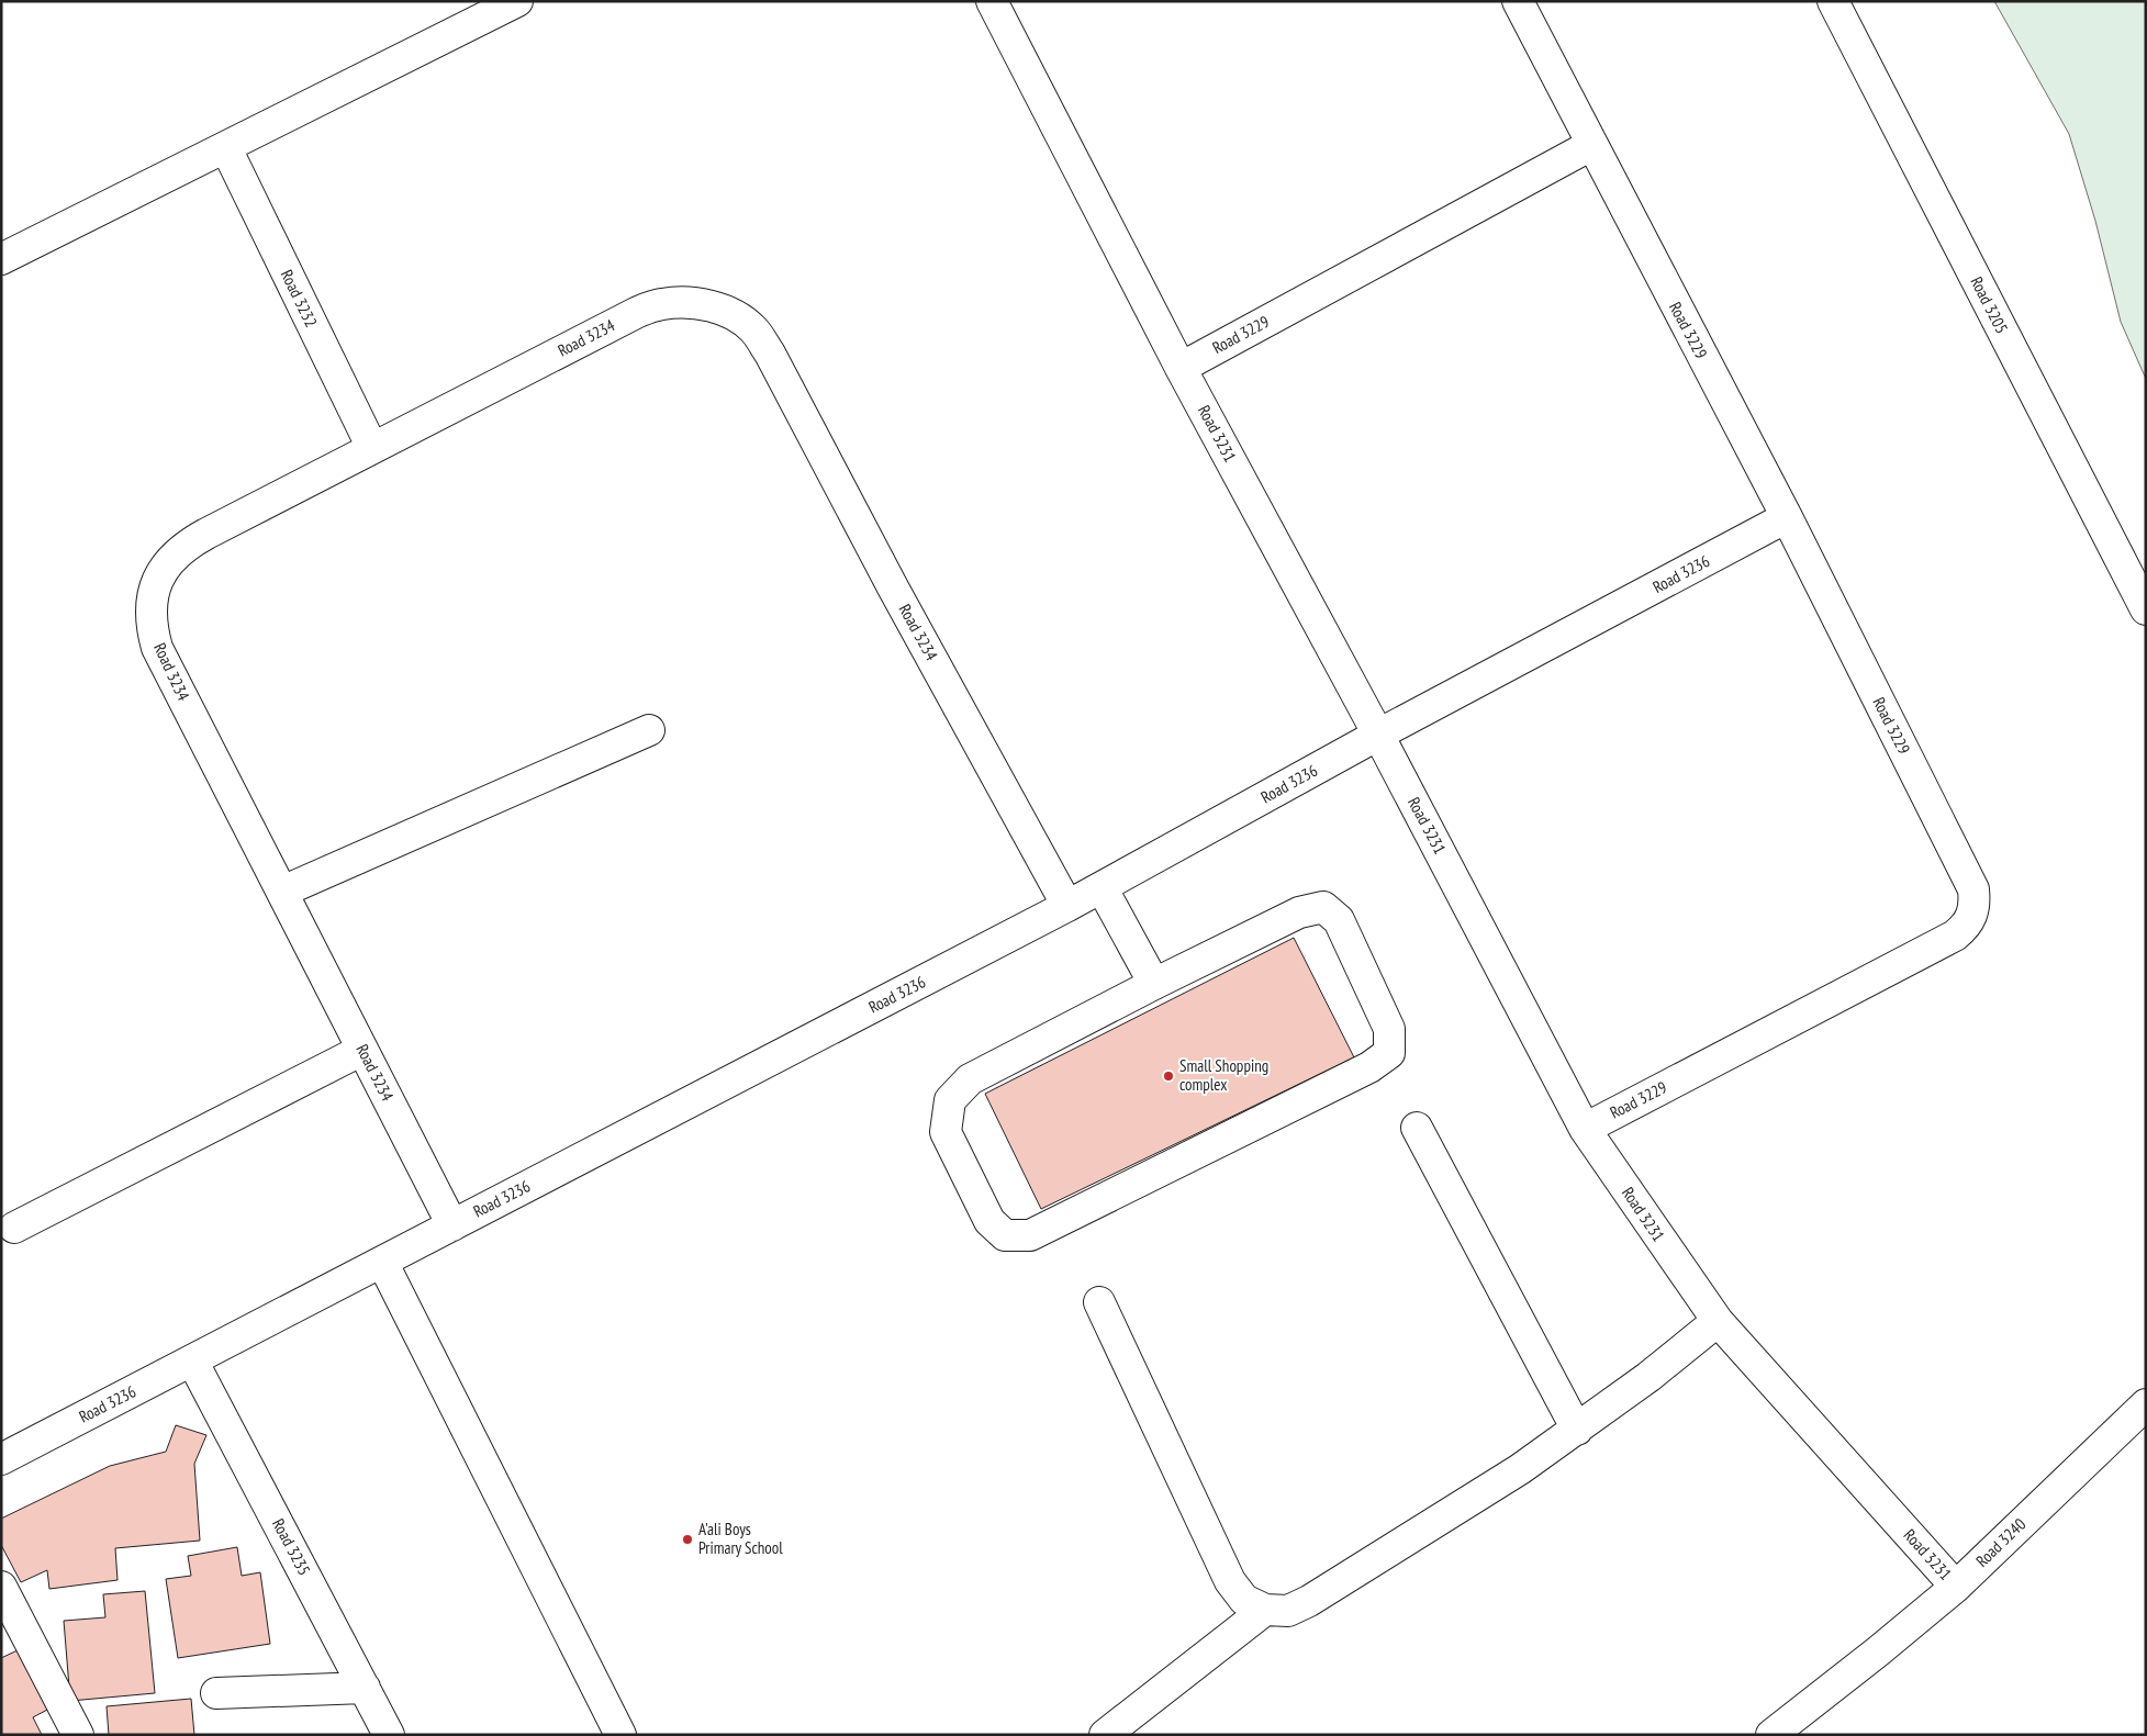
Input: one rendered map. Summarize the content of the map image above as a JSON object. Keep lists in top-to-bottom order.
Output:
{
  "streets": {
    "street": [
      "Road 3232",
      "Road 3205",
      "Road 3229",
      "Road 3234",
      "Road 3231",
      "Road 3236",
      "Road 3240",
      "Road 3235"
    ]
  },
  "crossings": [
    ["Road 3232", "Road 3234"],
    ["Road 3229", "Road 3231"],
    ["Road 3229", "Road 3236"],
    ["Road 3234", "Road 3236"],
    ["Road 3231", "Road 3236"],
    ["Road 3231", "Road 3240"],
    ["Road 3236", "Road 3235"]
  ],
  "places": ["Small Shopping complex", "A'ali Boys Primary School"]
}
